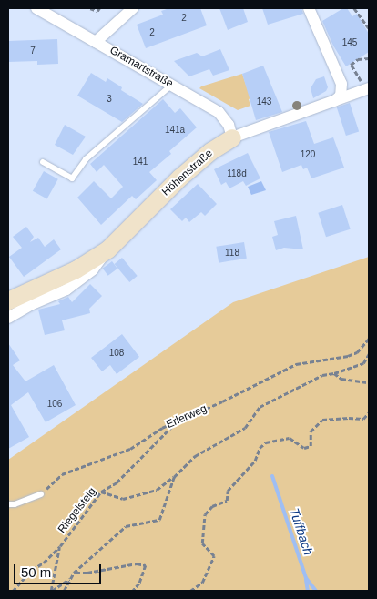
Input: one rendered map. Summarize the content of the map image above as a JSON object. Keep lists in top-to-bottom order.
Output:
{
  "streets": {
    "street": ["Gramartstraße", "Höhenstraße"],
    "path": ["Erlerweg", "Riegelsteig"]
  },
  "crossings": [
    ["Gramartstraße", "Höhenstraße"],
    ["Erlerweg", "Riegelsteig"]
  ],
  "water": ["Tuffbach"],
  "house_numbers": [
    "2",
    "2",
    "145",
    "7",
    "3",
    "143",
    "141a",
    "120",
    "141",
    "118d",
    "118",
    "108",
    "106"
  ],
  "scale_bar": "50 m"
}
